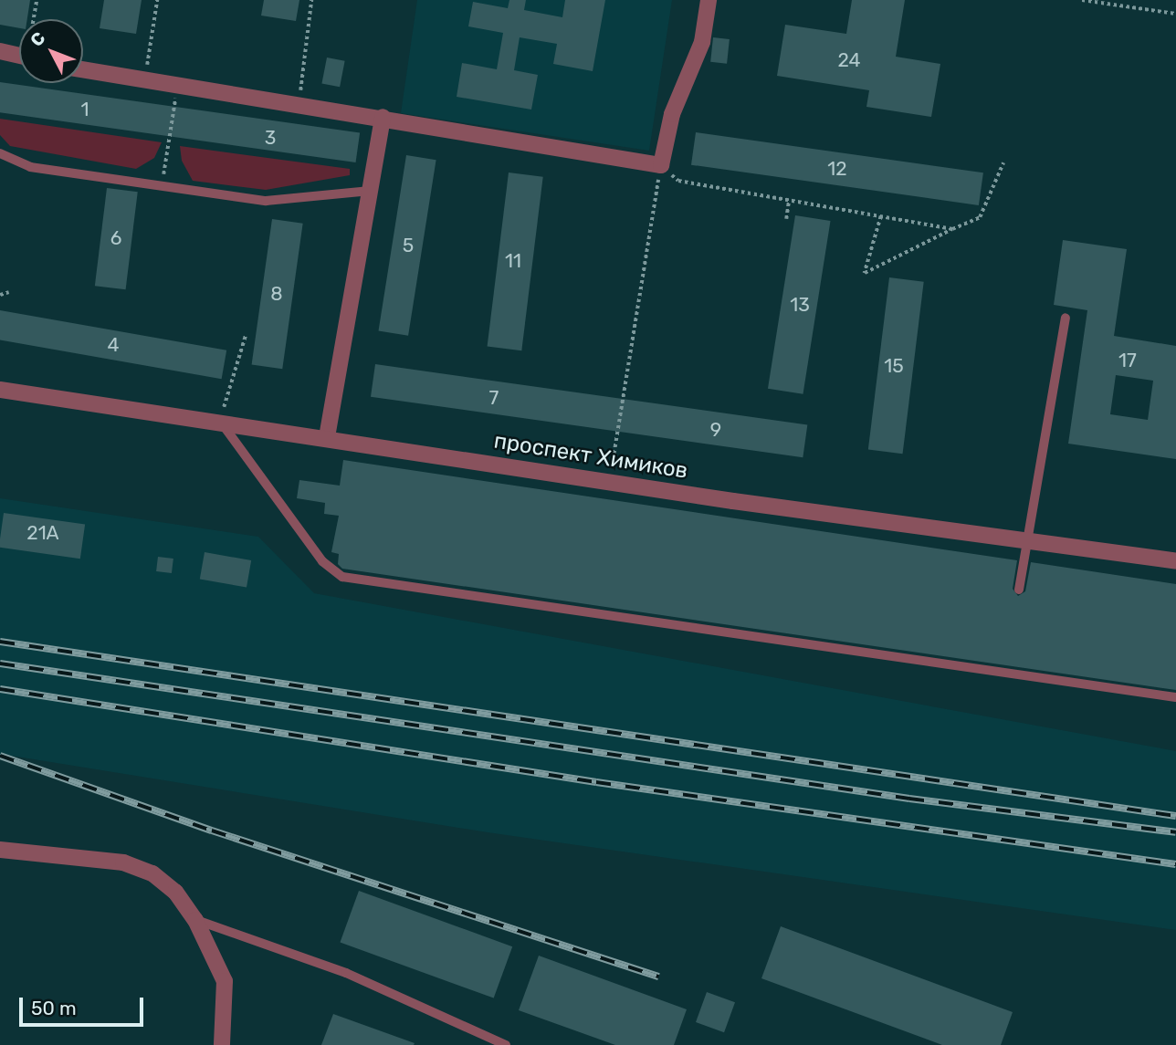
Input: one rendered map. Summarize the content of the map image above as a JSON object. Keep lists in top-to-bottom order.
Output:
{
  "streets": {
    "street": ["проспект Химиков"]
  },
  "house_numbers": [
    "24",
    "1",
    "3",
    "12",
    "6",
    "5",
    "11",
    "8",
    "13",
    "4",
    "17",
    "15",
    "7",
    "9",
    "21А"
  ],
  "scale_bar": "50 m",
  "north": "top left"
}
